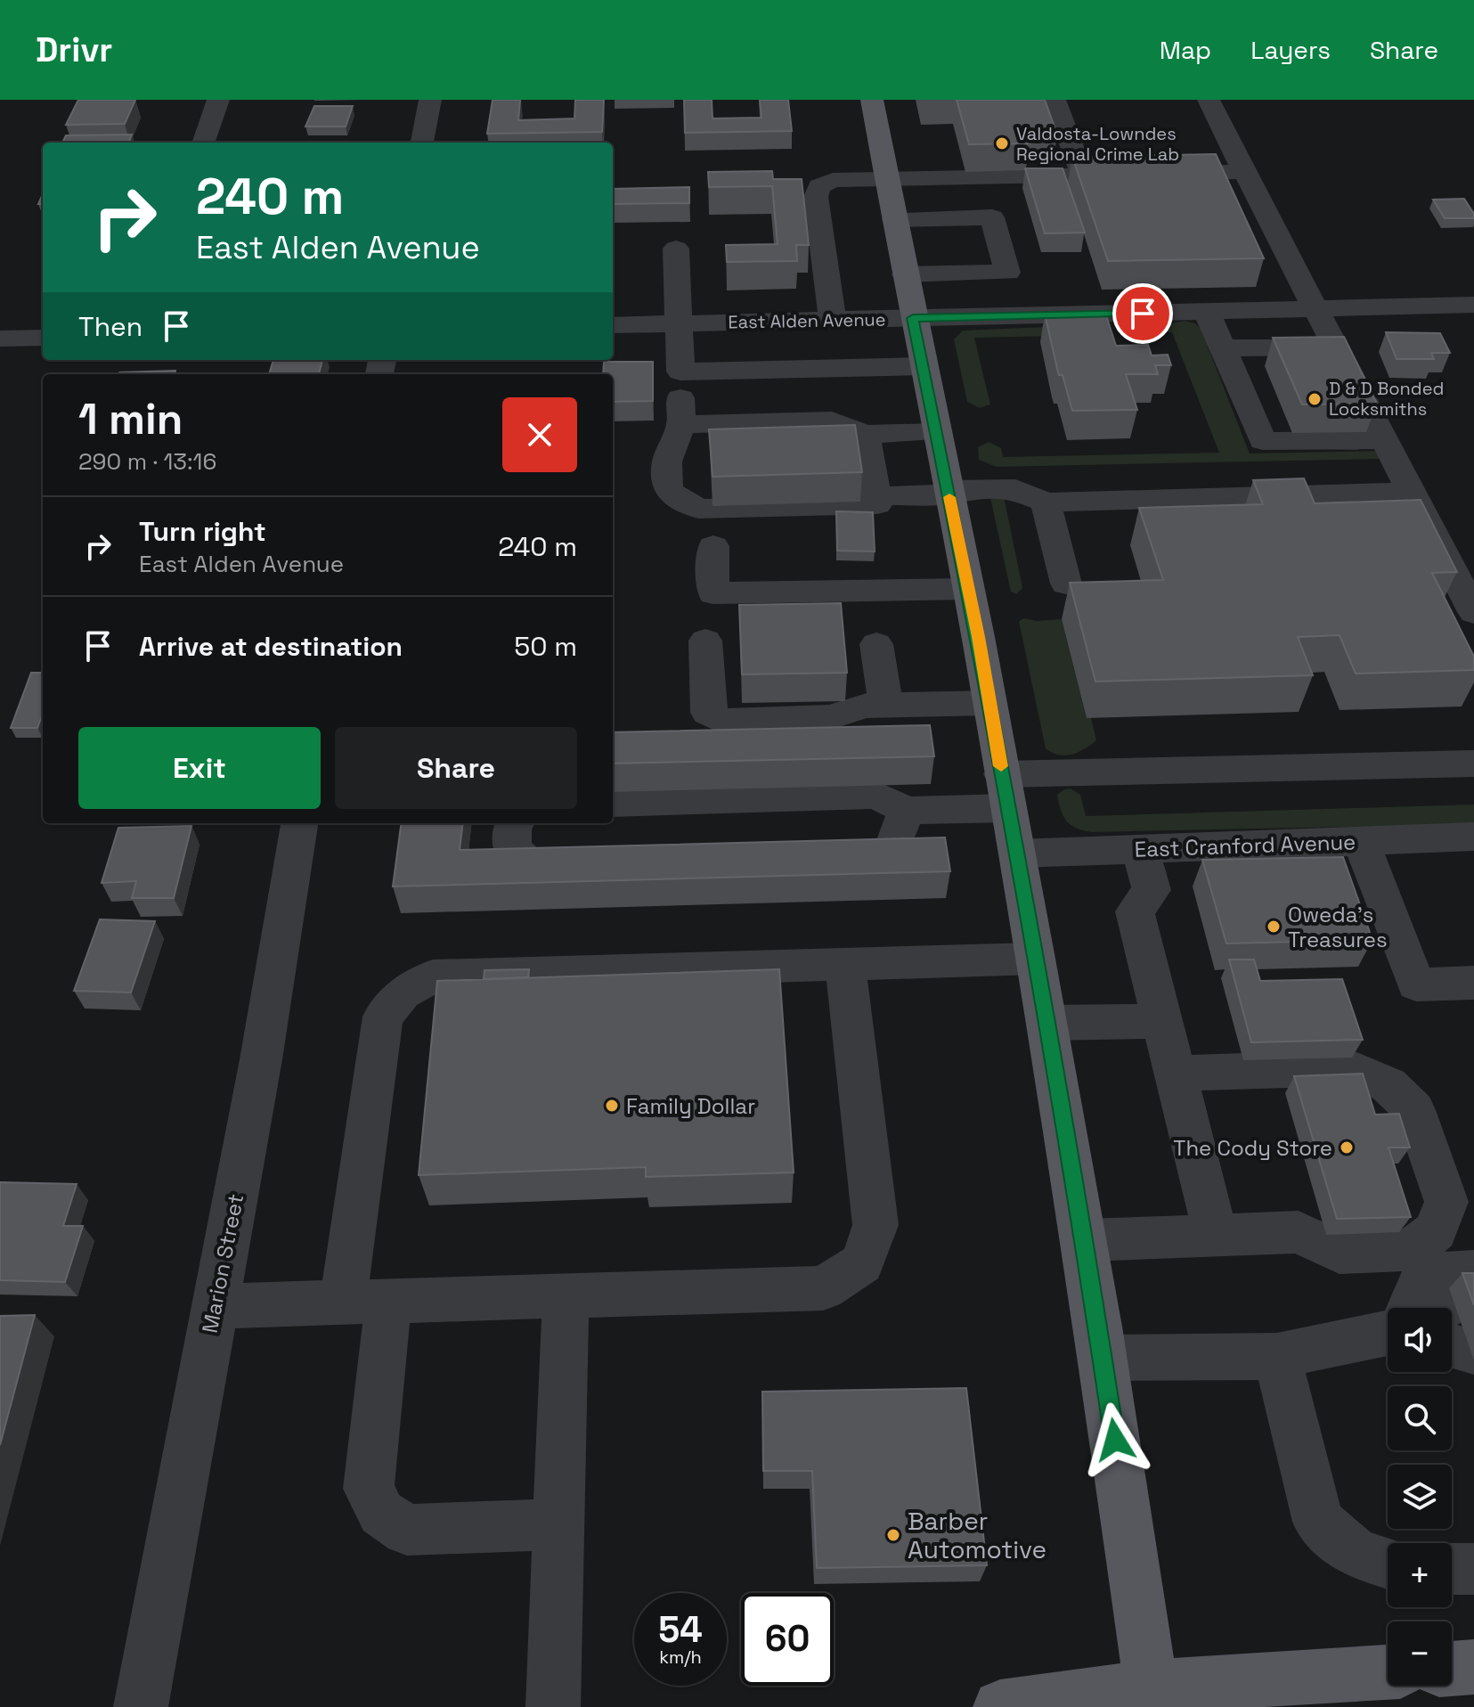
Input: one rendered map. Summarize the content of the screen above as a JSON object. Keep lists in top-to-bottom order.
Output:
{
  "streets": {
    "street": ["East Alden Avenue", "East Cranford Avenue", "Marion Street"]
  },
  "places": [
    "Valdosta-Lowndes Regional Crime Lab",
    "D & D Bonded Locksmiths",
    "Oweda's Treasures",
    "Family Dollar",
    "The Cody Store",
    "Barber Automotive"
  ],
  "page": {
    "header": "Drivr",
    "nav": ["Map", "Layers", "Share"],
    "turn": ["240 m", "East Alden Avenue"],
    "then": "Then",
    "heading": ["1 min", "290 m · 13:16"],
    "list": [
      {
        "name": "Turn right",
        "note": "East Alden Avenue",
        "value": "240 m"
      },
      {
        "name": "Arrive at destination",
        "value": "50 m"
      }
    ],
    "buttons": ["Exit", "Share"],
    "map_buttons": ["+", "−"],
    "speed": "54 km/h",
    "limit": "60"
  }
}
